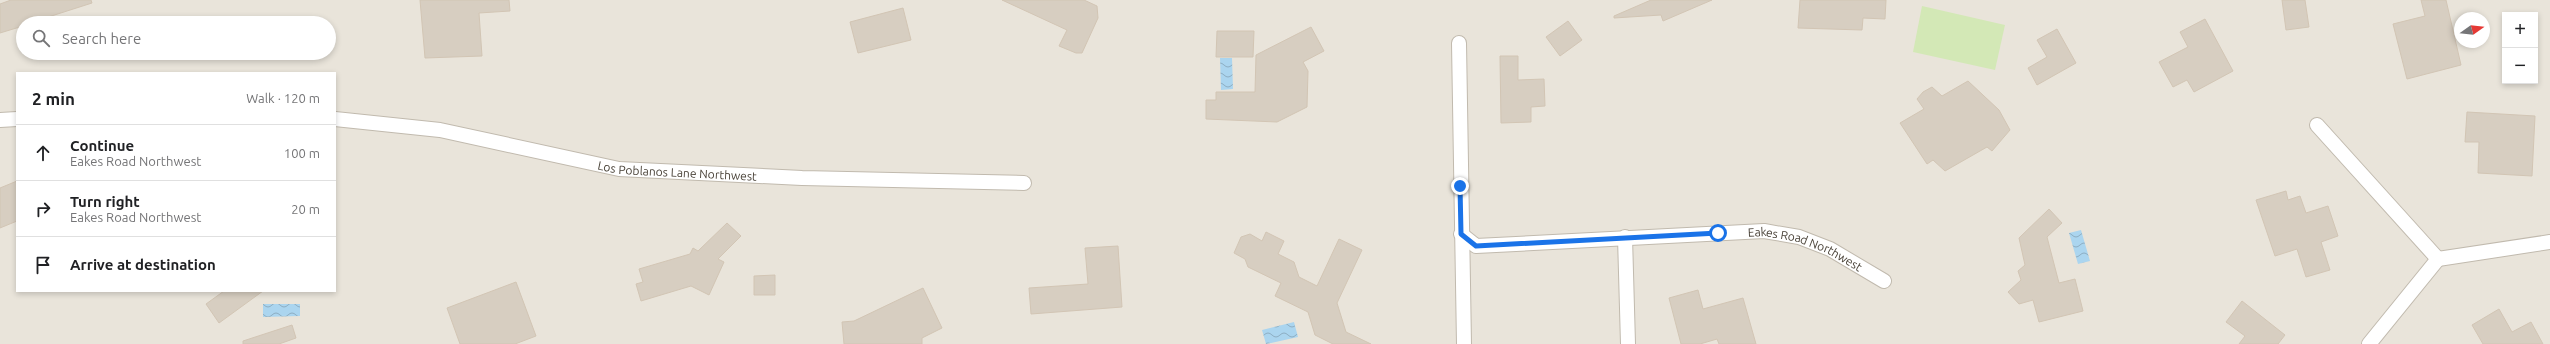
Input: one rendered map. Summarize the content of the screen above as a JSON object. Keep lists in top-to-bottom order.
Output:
{
  "streets": {
    "street": ["Los Poblanos Lane Northwest", "Eakes Road Northwest"]
  },
  "north": "right",
  "page": {
    "map_buttons": ["+", "−"],
    "search": "Search here",
    "heading": ["2 min", "Walk · 120 m"],
    "list": [
      ["Continue", "Eakes Road Northwest", "100 m"],
      ["Turn right", "Eakes Road Northwest", "20 m"],
      "Arrive at destination"
    ]
  }
}
